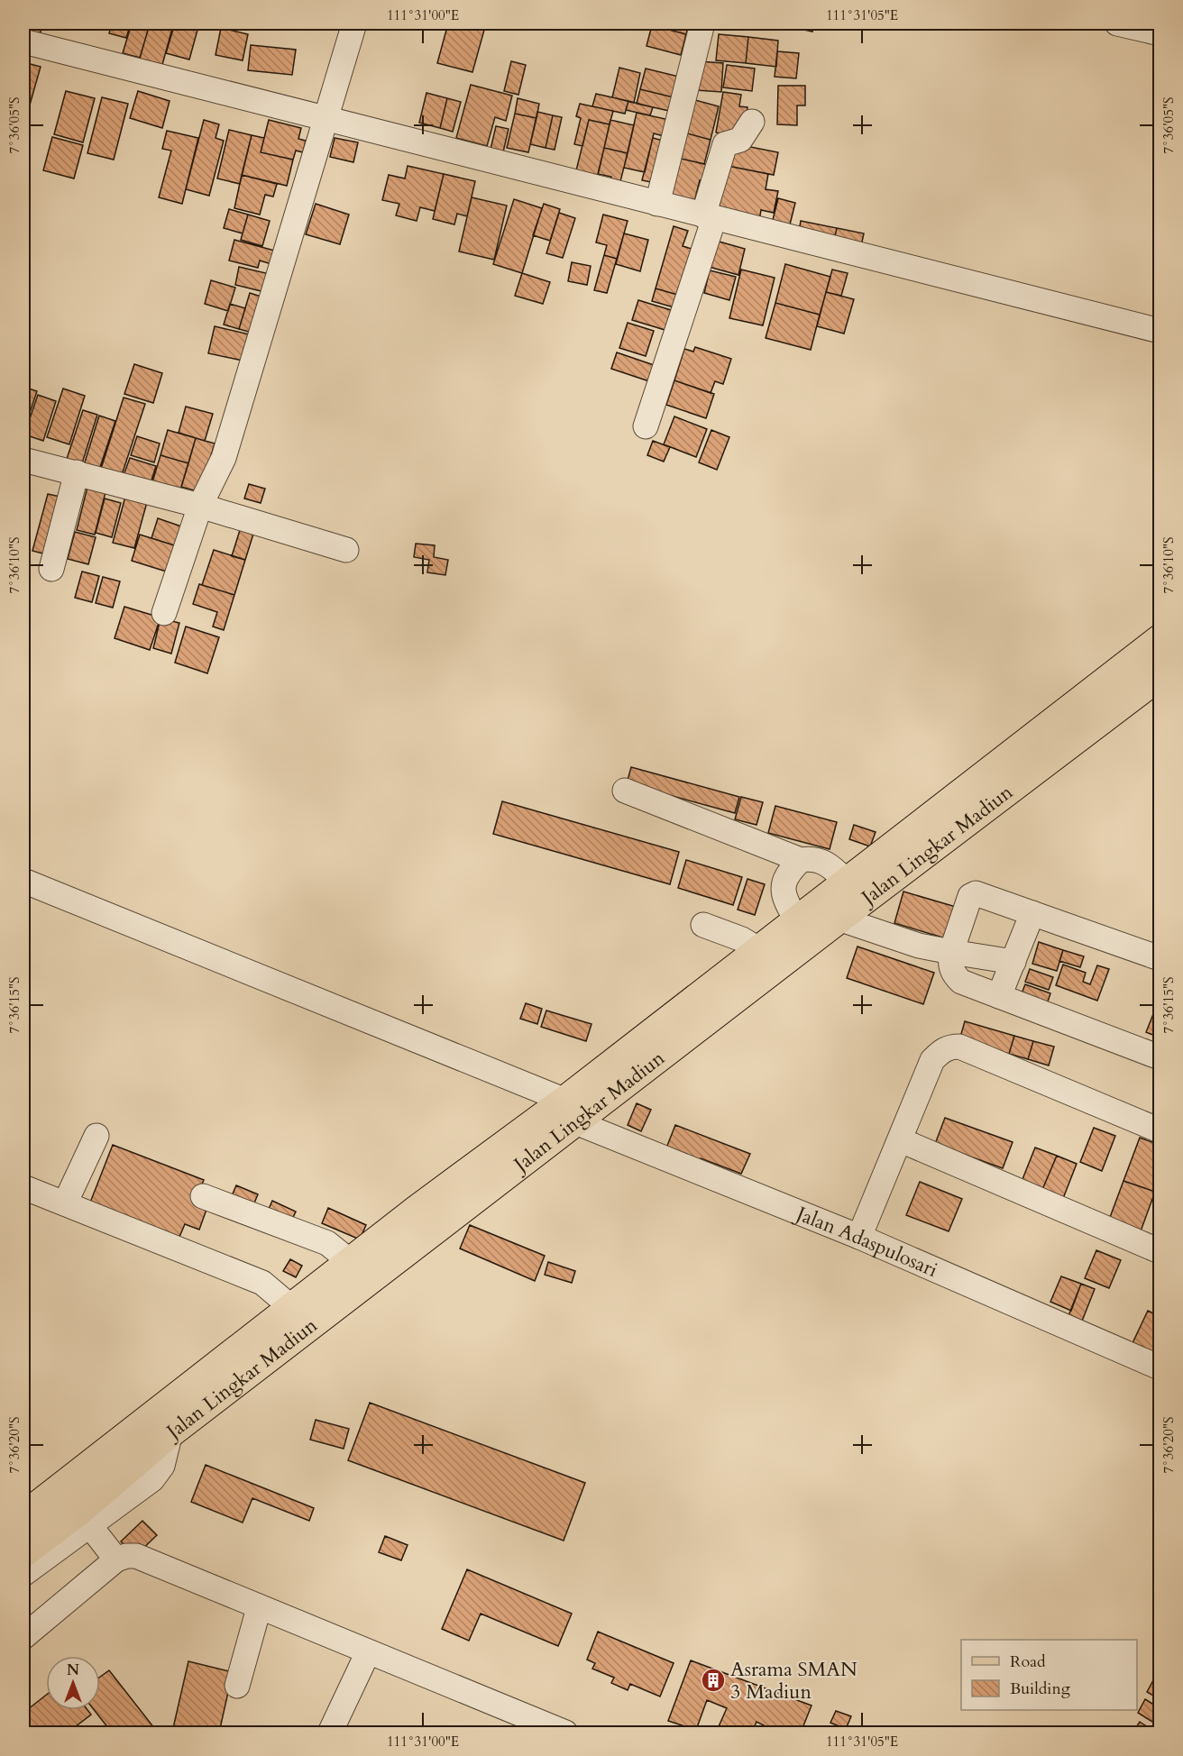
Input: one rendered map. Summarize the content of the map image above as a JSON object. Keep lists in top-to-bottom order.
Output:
{
  "streets": {
    "main road": ["Jalan Lingkar Madiun"],
    "street": ["Jalan Adaspulosari"]
  },
  "crossings": [
    ["Jalan Lingkar Madiun", "Jalan Adaspulosari"]
  ],
  "places": {
    "building": ["Asrama SMAN 3 Madiun"]
  },
  "legend": ["Road", "Building"],
  "north": "top",
  "coordinates": [
    "111°31'00\"E",
    "111°31'05\"E",
    "7°36'05\"S",
    "7°36'10\"S",
    "7°36'15\"S",
    "7°36'20\"S"
  ]
}
